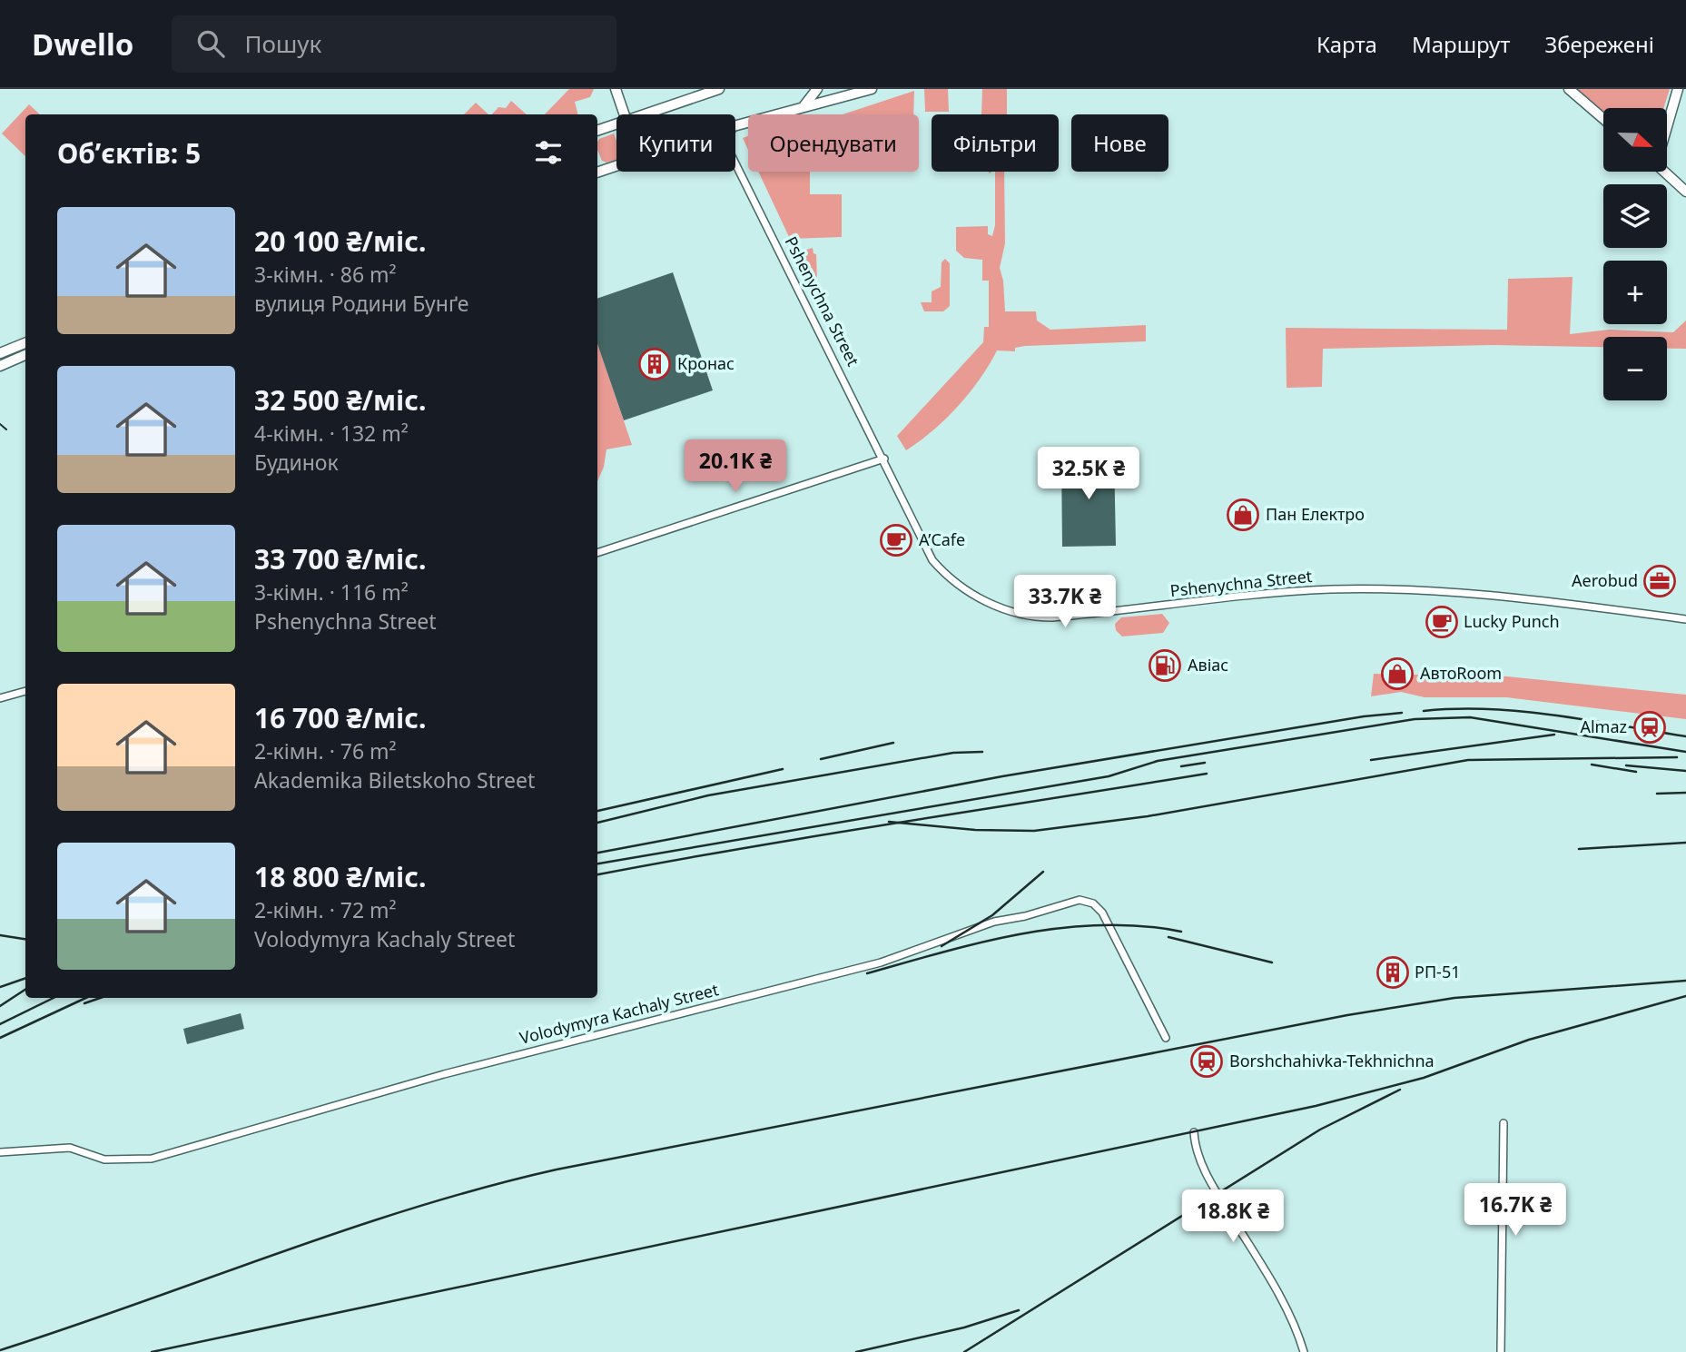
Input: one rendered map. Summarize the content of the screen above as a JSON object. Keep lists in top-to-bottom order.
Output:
{
  "streets": {
    "street": ["Pshenychna Street", "Volodymyra Kachaly Street"]
  },
  "places": {
    "building": ["Кронас", "РП-51"],
    "shop": ["Пан Електро", "АвтоRoom"],
    "cafe": ["A’Cafe", "Lucky Punch"],
    "office": ["Aerobud"],
    "fuel station": ["Авіас"],
    "station": ["Almaz", "Borshchahivka-Tekhnichna"]
  },
  "north": "right",
  "page": {
    "header": "Dwello",
    "search": "Пошук",
    "nav": ["Карта", "Маршрут", "Збережені"],
    "map_buttons": ["+", "−"],
    "chip": [
      "Купити",
      "Орендувати",
      "Фільтри",
      "Нове"
    ],
    "heading": "Об’єктів: 5",
    "list": [
      {
        "name": "20 100 ₴/міс.",
        "note": "3-кімн. · 86 m² · вулиця Родини Бунґе"
      },
      {
        "name": "32 500 ₴/міс.",
        "note": "4-кімн. · 132 m² · Будинок"
      },
      {
        "name": "33 700 ₴/міс.",
        "note": "3-кімн. · 116 m² · Pshenychna Street"
      },
      {
        "name": "16 700 ₴/міс.",
        "note": "2-кімн. · 76 m² · Akademika Biletskoho Street"
      },
      {
        "name": "18 800 ₴/міс.",
        "note": "2-кімн. · 72 m² · Volodymyra Kachaly Street"
      }
    ],
    "price": [
      "20.1K ₴",
      "32.5K ₴",
      "33.7K ₴",
      "16.7K ₴",
      "18.8K ₴"
    ]
  }
}
